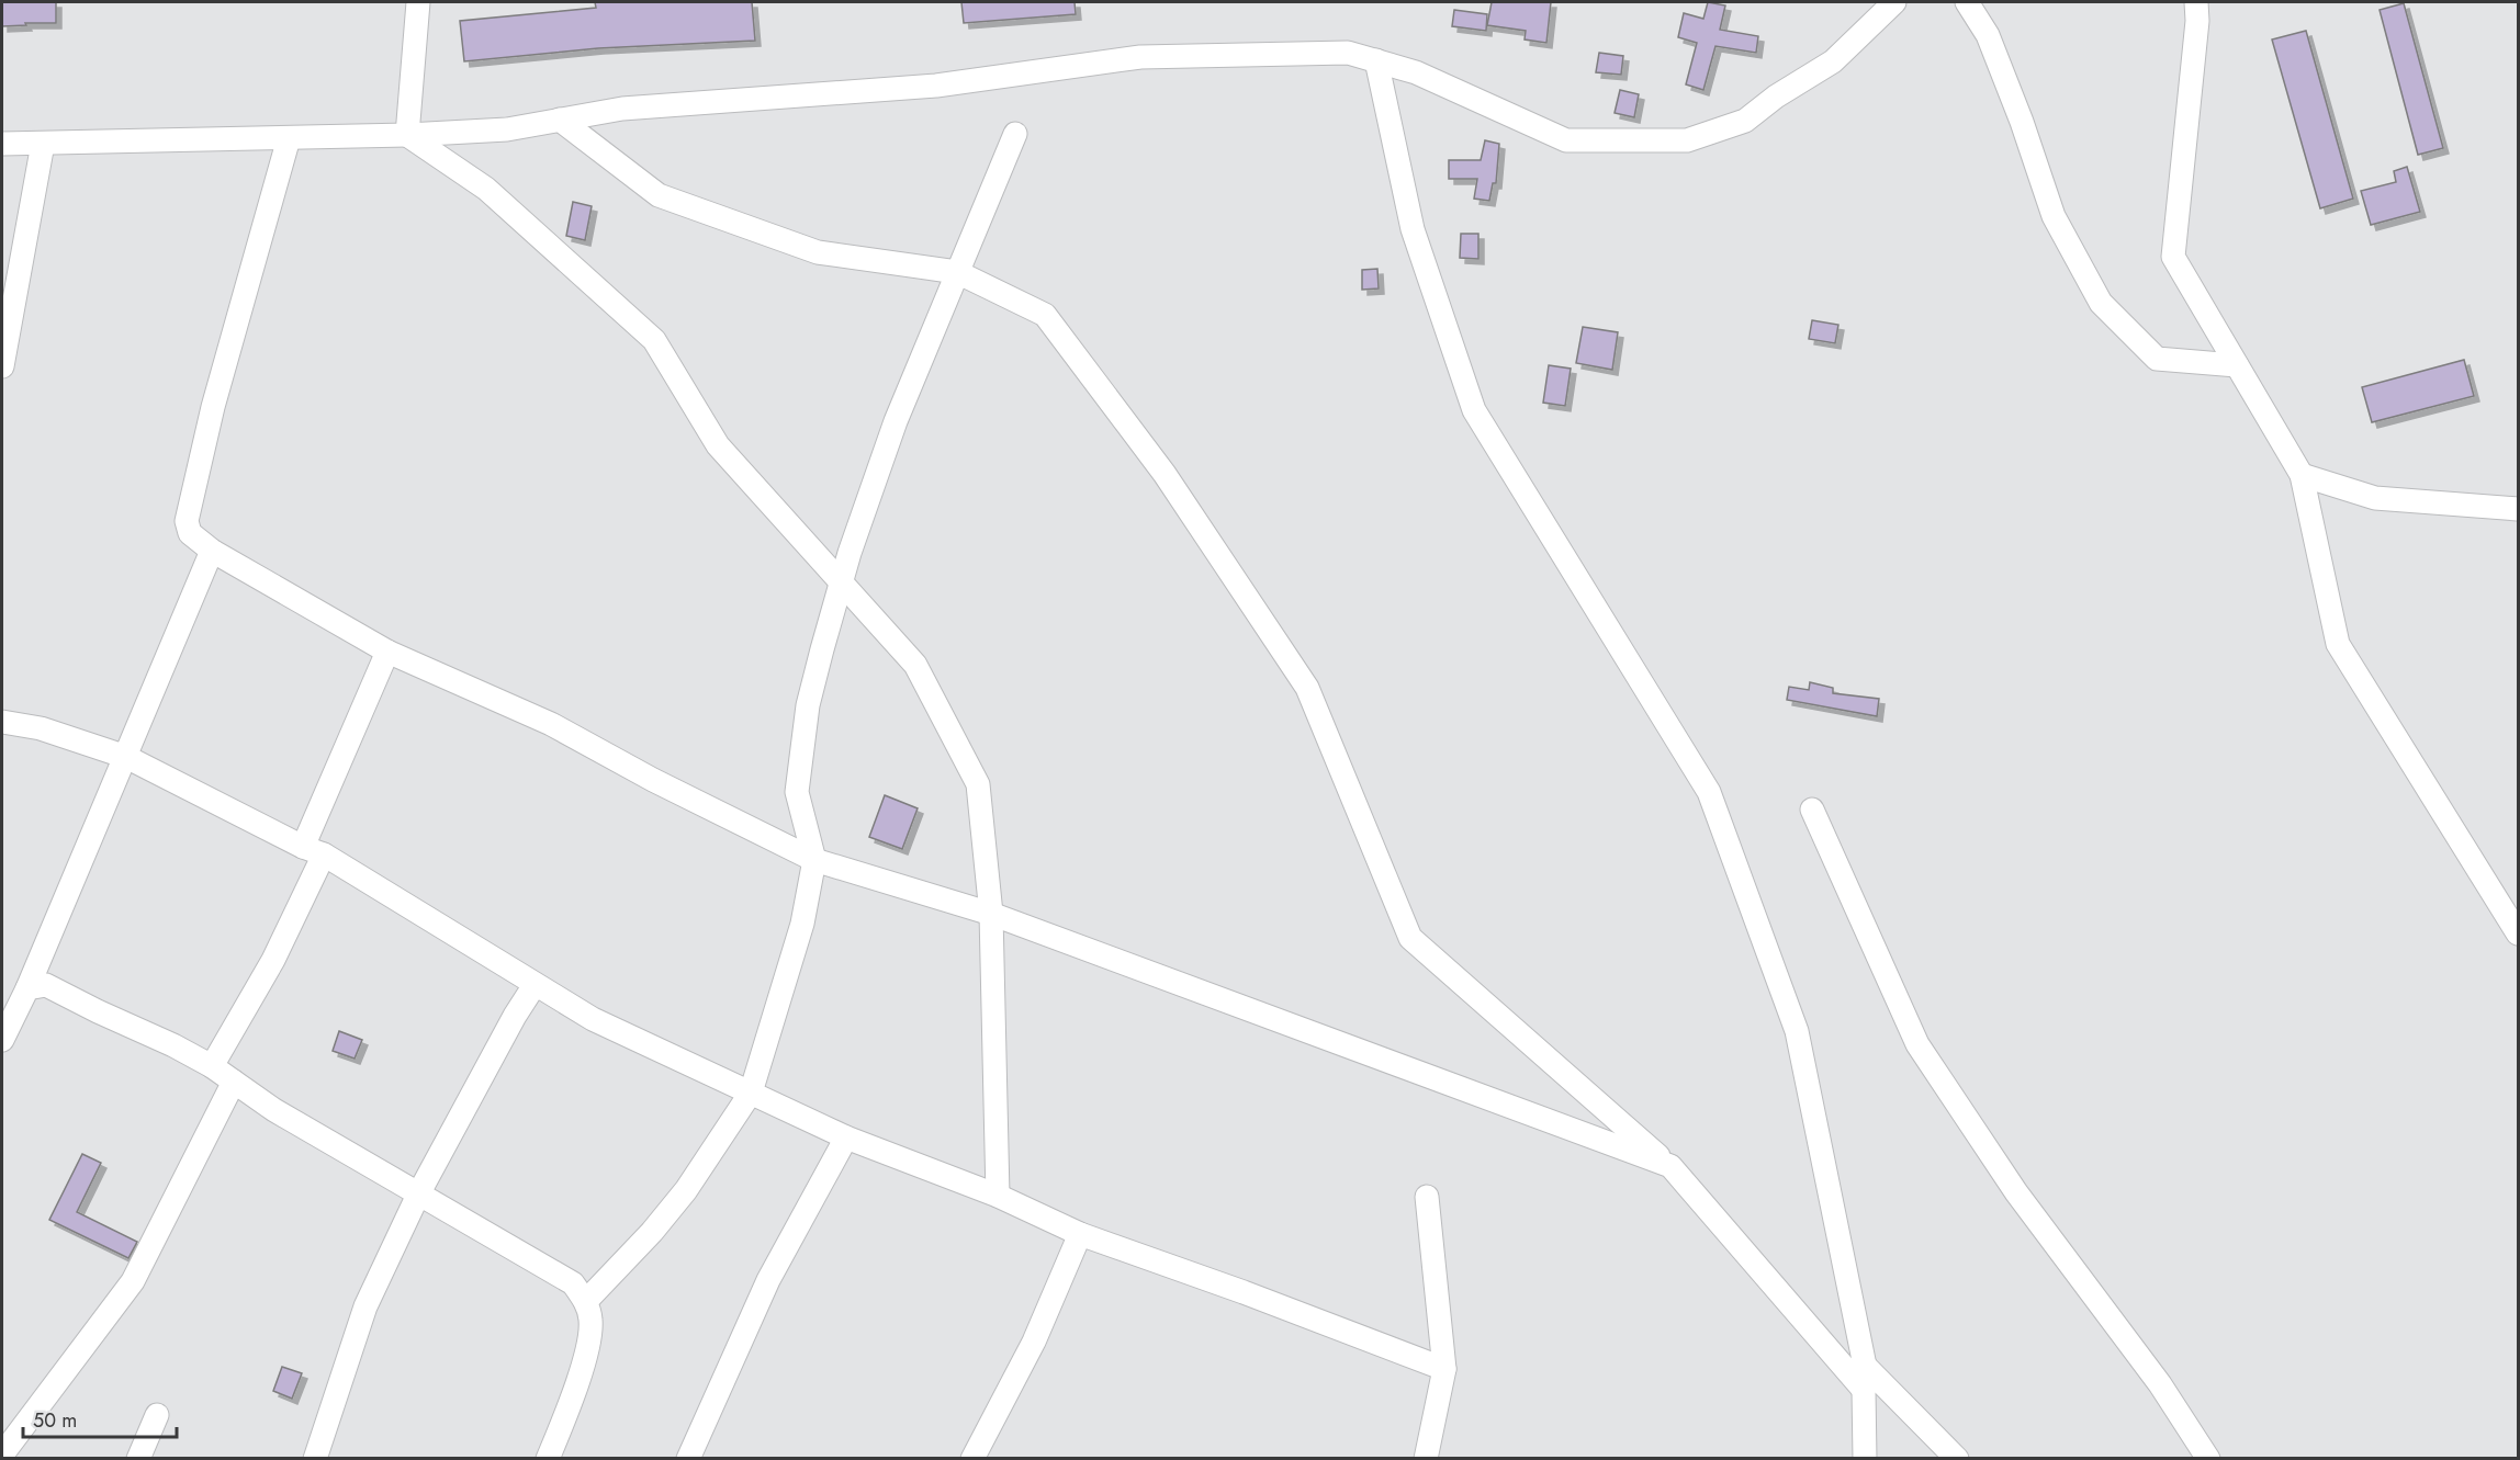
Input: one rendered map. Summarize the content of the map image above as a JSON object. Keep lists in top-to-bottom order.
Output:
{
  "scale_bar": "50 m"
}
